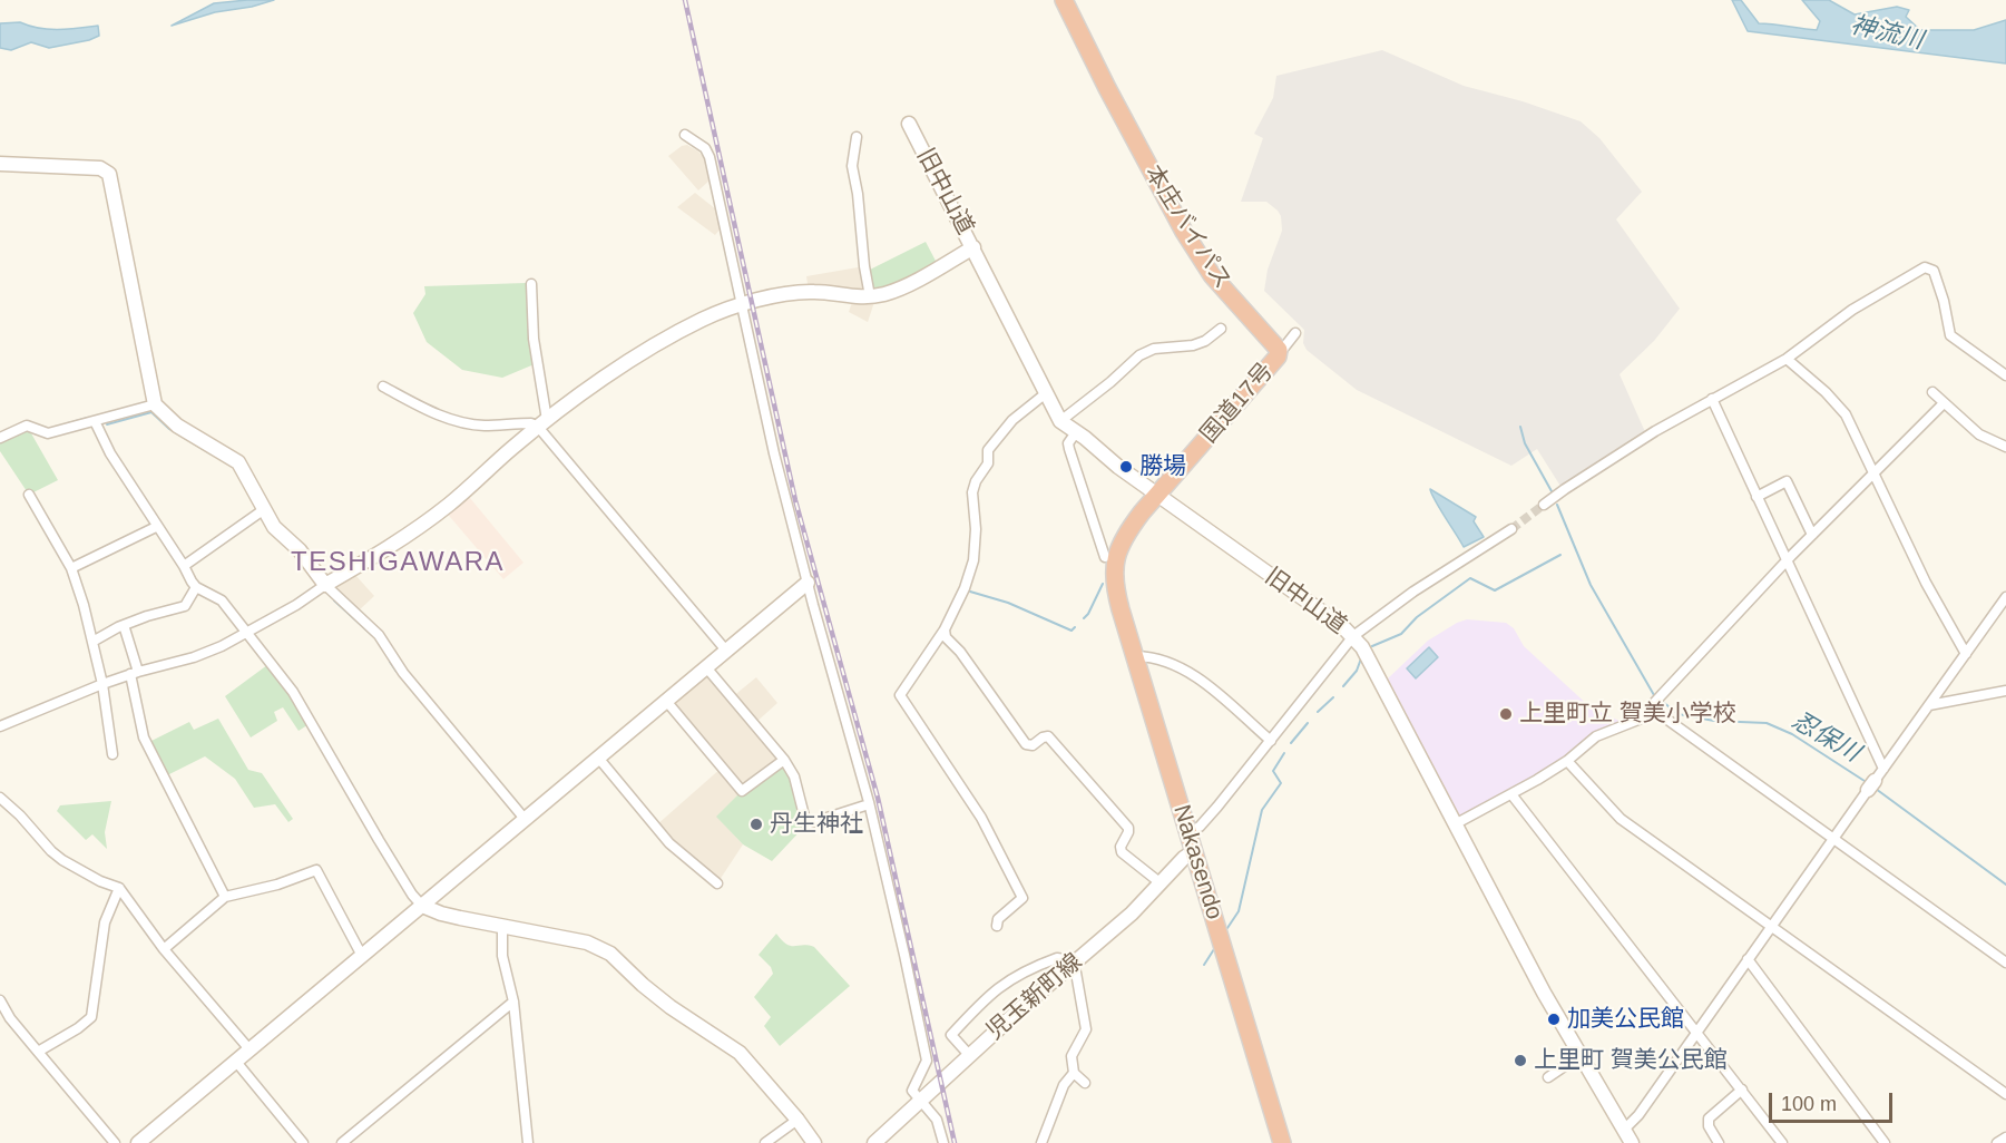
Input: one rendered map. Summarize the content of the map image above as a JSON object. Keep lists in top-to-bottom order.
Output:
{
  "streets": {
    "highway": ["本庄バイパス", "国道17号", "Nakasendo"],
    "street": ["旧中山道", "児玉新町線"]
  },
  "crossings": [
    ["旧中山道", "国道17号"],
    ["本庄バイパス", "国道17号"],
    ["国道17号", "Nakasendo"],
    ["Nakasendo", "児玉新町線"]
  ],
  "districts": ["TESHIGAWARA"],
  "water": ["神流川", "忍保川"],
  "places": [
    "勝場",
    "上里町立 賀美小学校",
    "丹生神社",
    "加美公民館",
    "上里町 賀美公民館"
  ],
  "scale_bar": "100 m"
}
